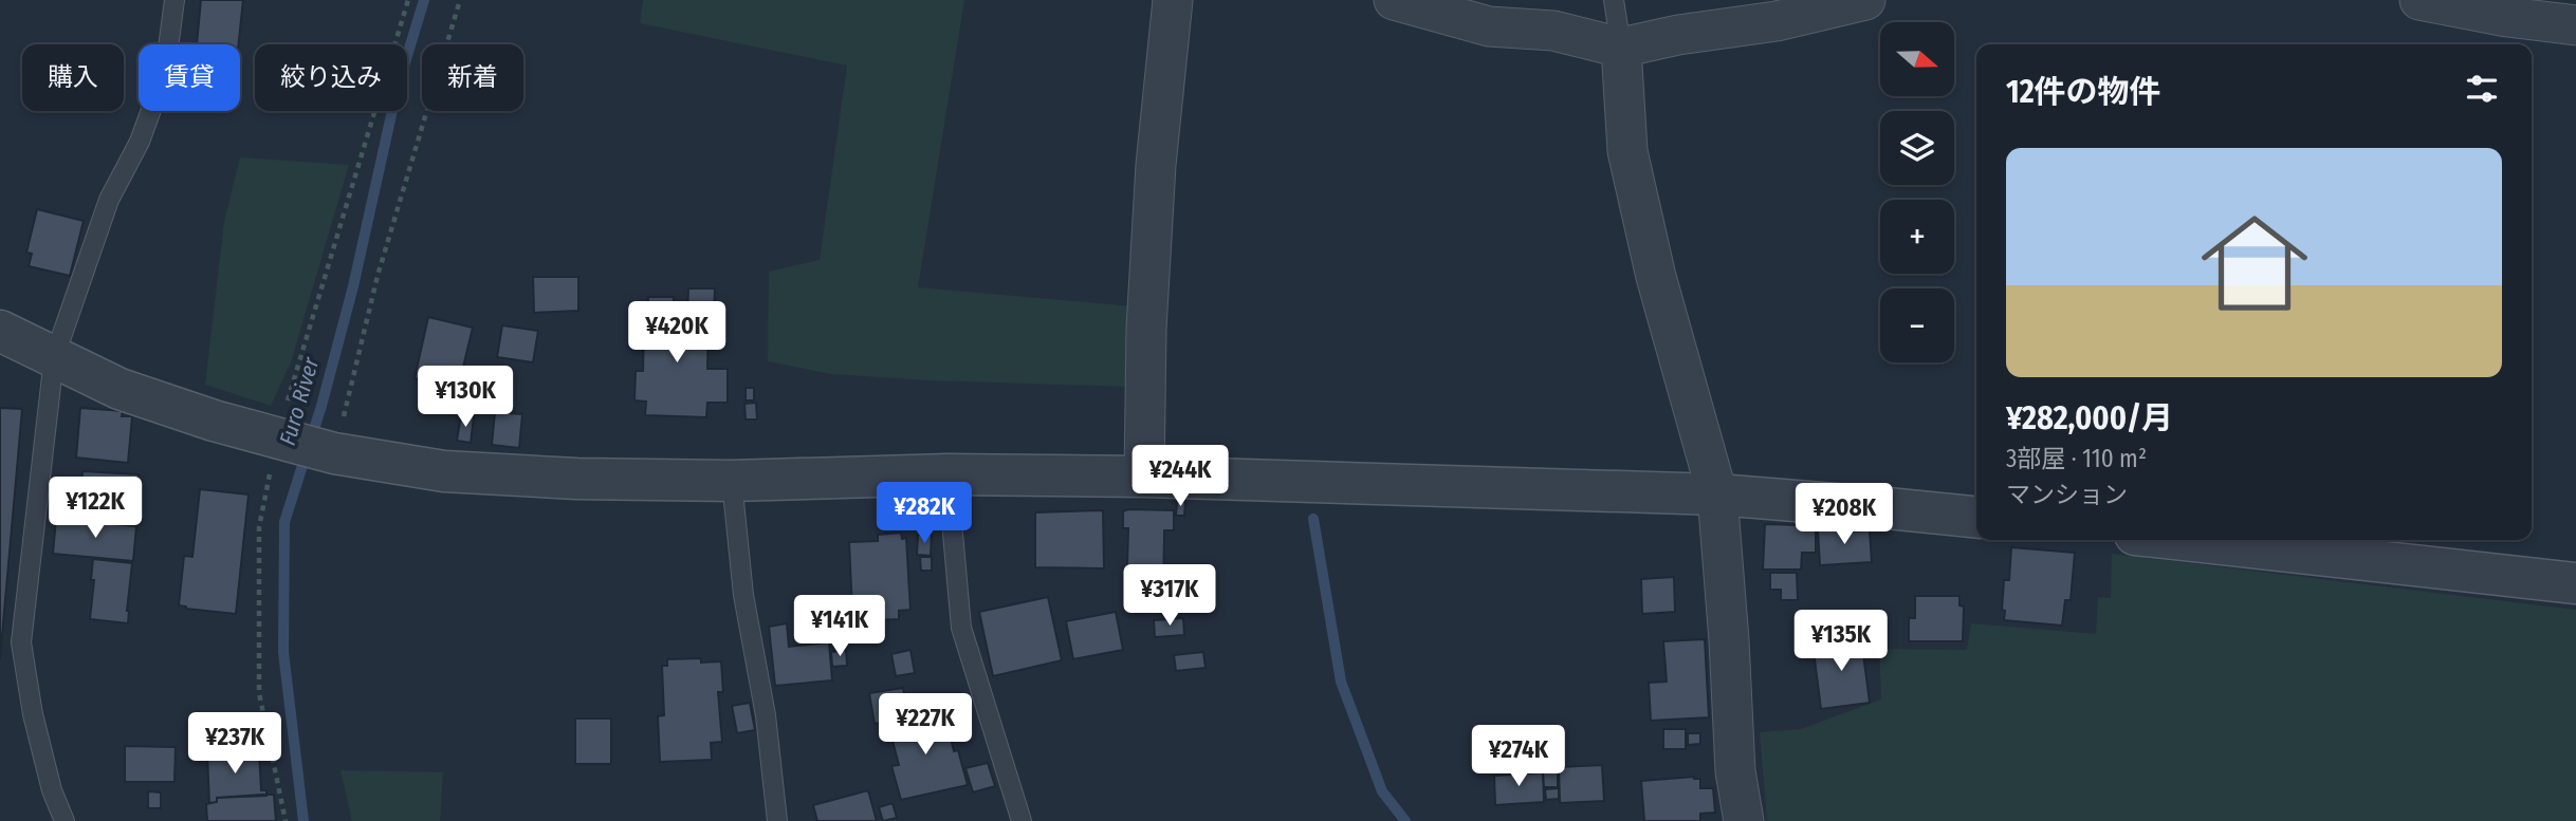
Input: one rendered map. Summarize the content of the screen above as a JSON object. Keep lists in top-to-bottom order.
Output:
{
  "water": ["Furo River"],
  "north": "right",
  "page": {
    "map_buttons": ["+", "−"],
    "chip": [
      "購入",
      "賃貸",
      "絞り込み",
      "新着"
    ],
    "heading": "12件の物件",
    "list": [
      {
        "name": "¥282,000/月",
        "note": "3部屋 · 110 m² · マンション"
      }
    ],
    "price": [
      "¥420K",
      "¥130K",
      "¥244K",
      "¥122K",
      "¥282K",
      "¥208K",
      "¥317K",
      "¥141K",
      "¥135K",
      "¥227K",
      "¥237K",
      "¥274K"
    ]
  }
}
